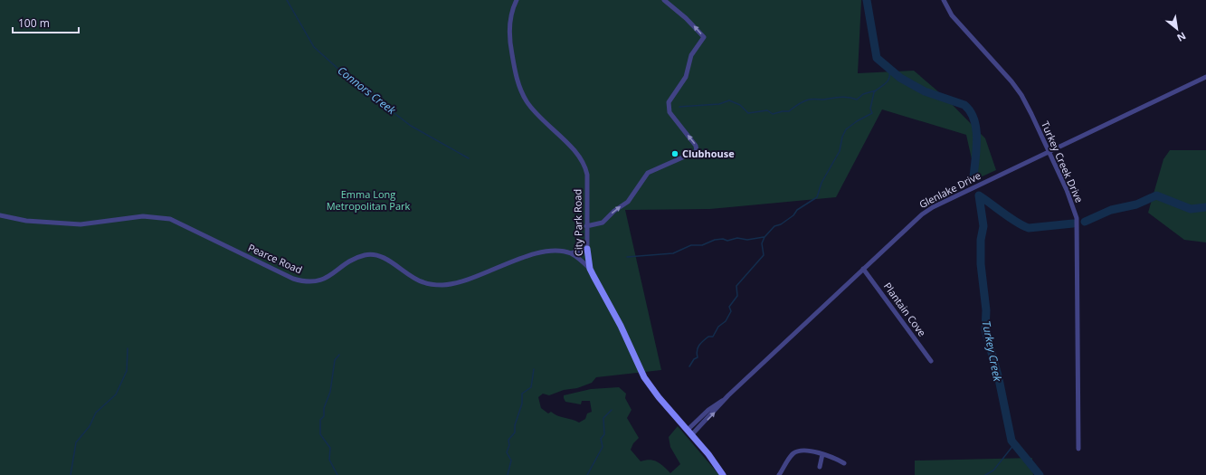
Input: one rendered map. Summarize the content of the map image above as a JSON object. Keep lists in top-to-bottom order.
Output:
{
  "streets": {
    "street": [
      "Turkey Creek Drive",
      "Glenlake Drive",
      "City Park Road",
      "Pearce Road",
      "Plantain Cove"
    ]
  },
  "crossings": [
    ["Turkey Creek Drive", "Glenlake Drive"],
    ["Glenlake Drive", "City Park Road"],
    ["Glenlake Drive", "Plantain Cove"]
  ],
  "water": ["Connors Creek", "Turkey Creek"],
  "parks": ["Emma Long Metropolitan Park"],
  "places": ["Clubhouse"],
  "scale_bar": "100 m",
  "north": "bottom right"
}
